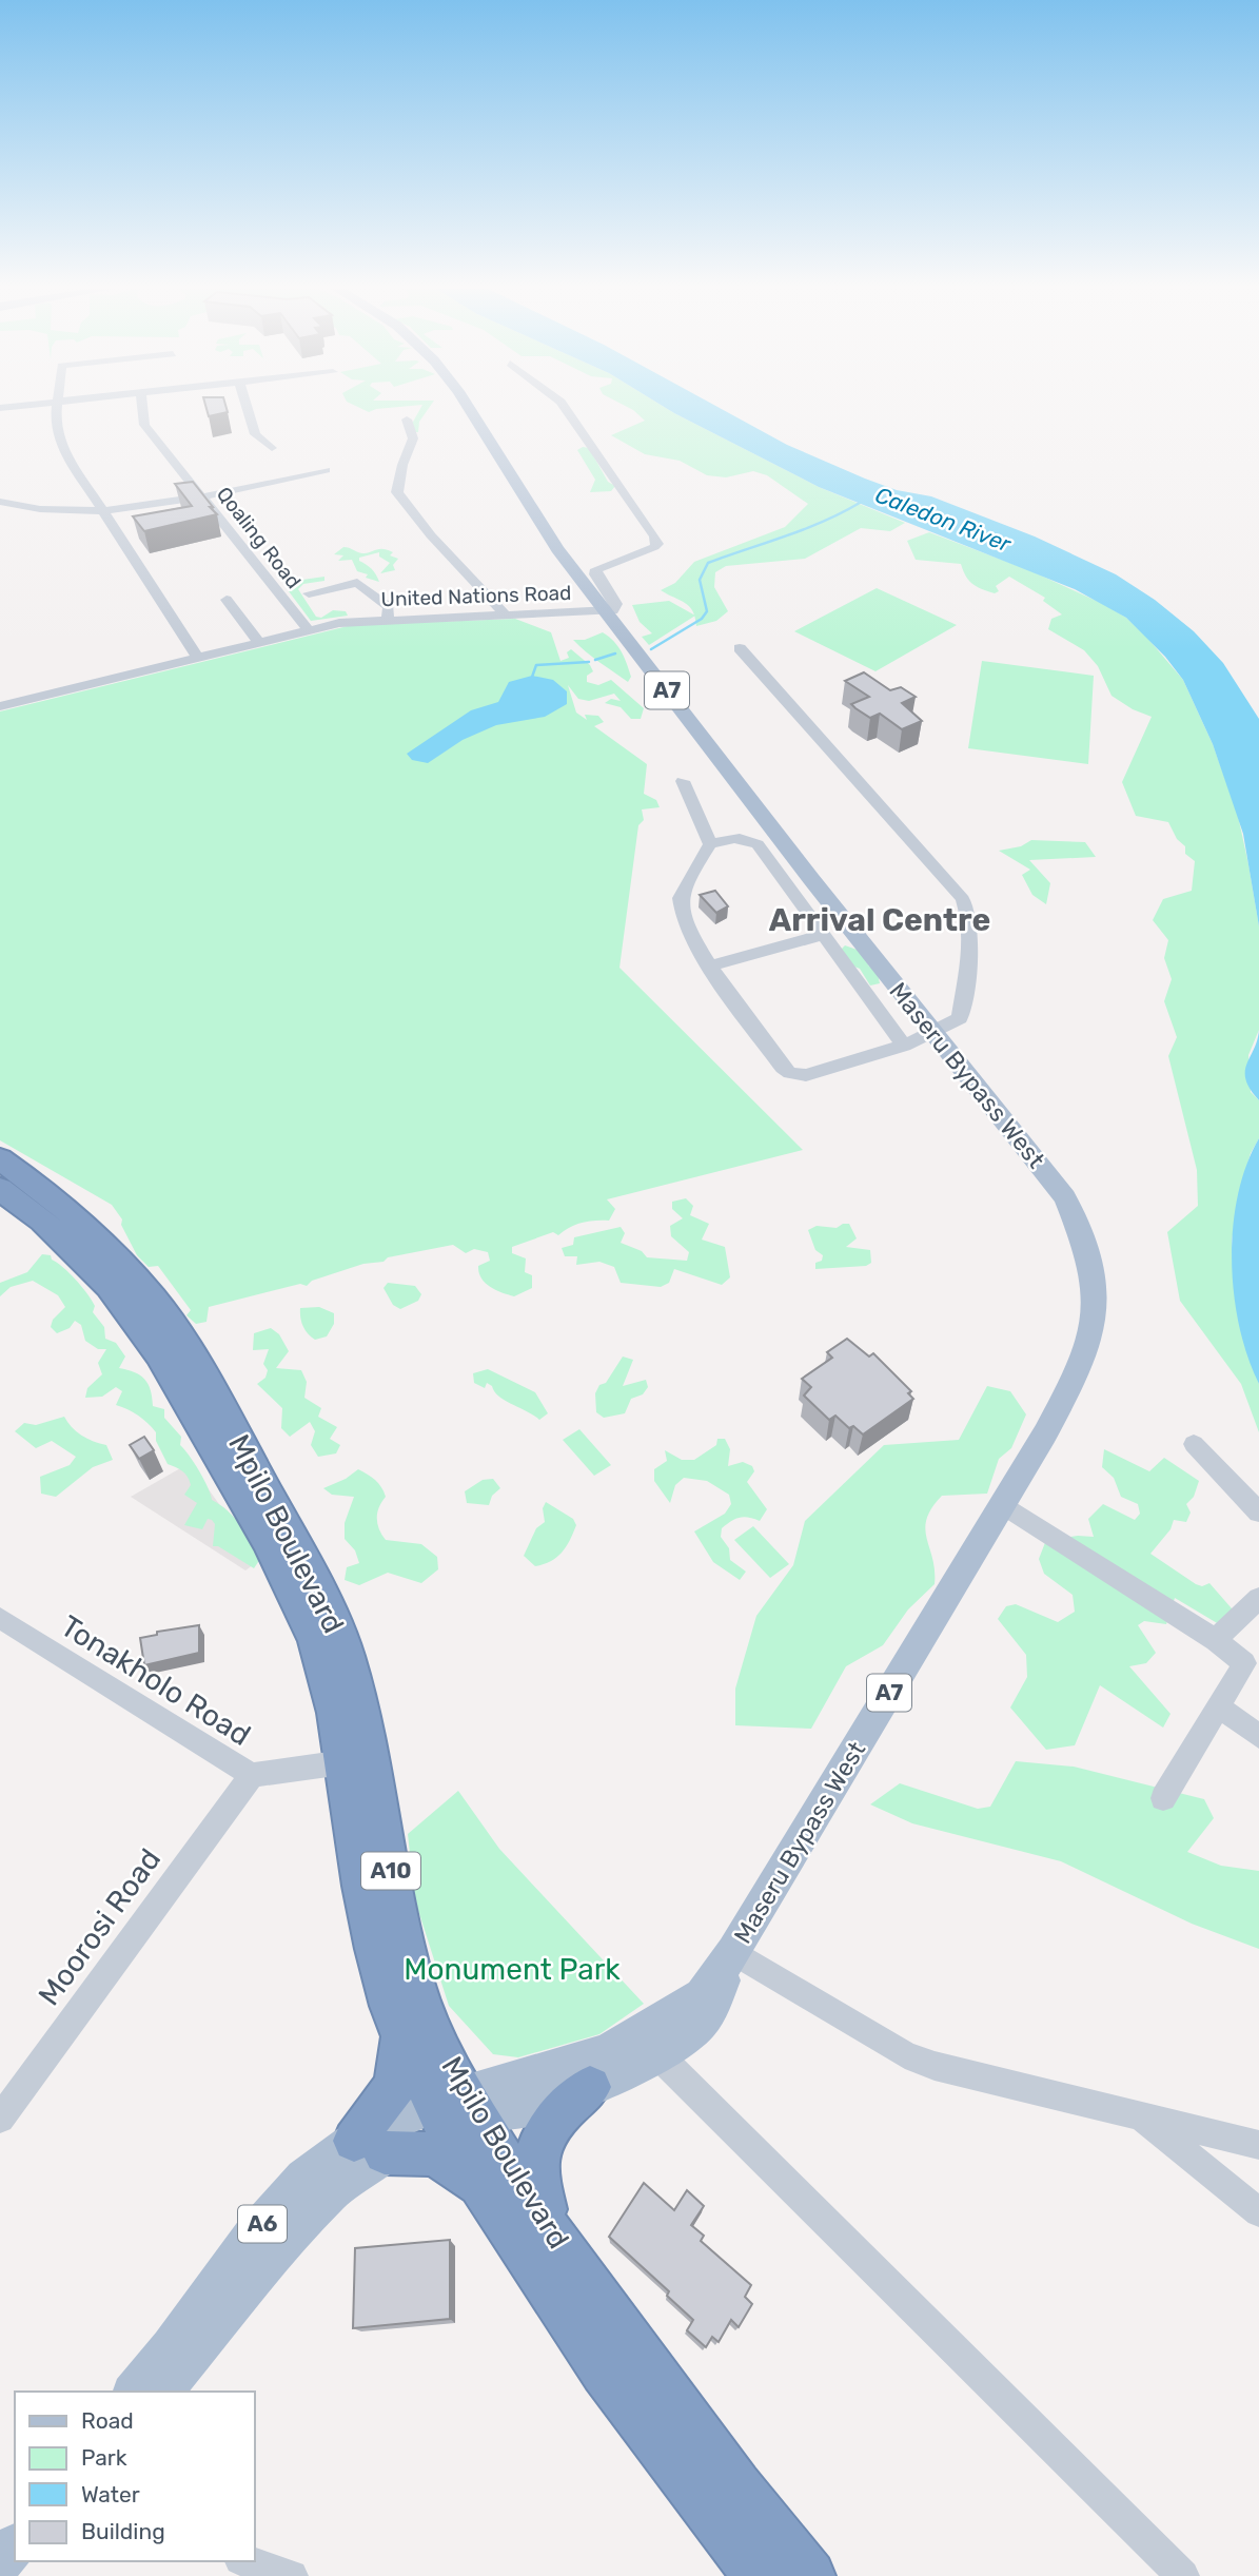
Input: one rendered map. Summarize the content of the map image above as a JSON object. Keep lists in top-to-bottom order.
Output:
{
  "streets": {
    "highway": ["Mpilo Boulevard", "A10"],
    "main road": ["A7", "Maseru Bypass West", "A6"],
    "street": [
      "Qoaling Road",
      "United Nations Road",
      "Tonakholo Road",
      "Moorosi Road"
    ]
  },
  "crossings": [
    ["Qoaling Road", "United Nations Road"],
    ["United Nations Road", "Maseru Bypass West"],
    ["Maseru Bypass West", "Mpilo Boulevard"],
    ["Maseru Bypass West", "A6"],
    ["Mpilo Boulevard", "Tonakholo Road"],
    ["Mpilo Boulevard", "A6"],
    ["Tonakholo Road", "Moorosi Road"]
  ],
  "districts": ["Arrival Centre"],
  "water": ["Caledon River"],
  "parks": ["Monument Park"],
  "legend": [
    "Road",
    "Park",
    "Water",
    "Building"
  ]
}
